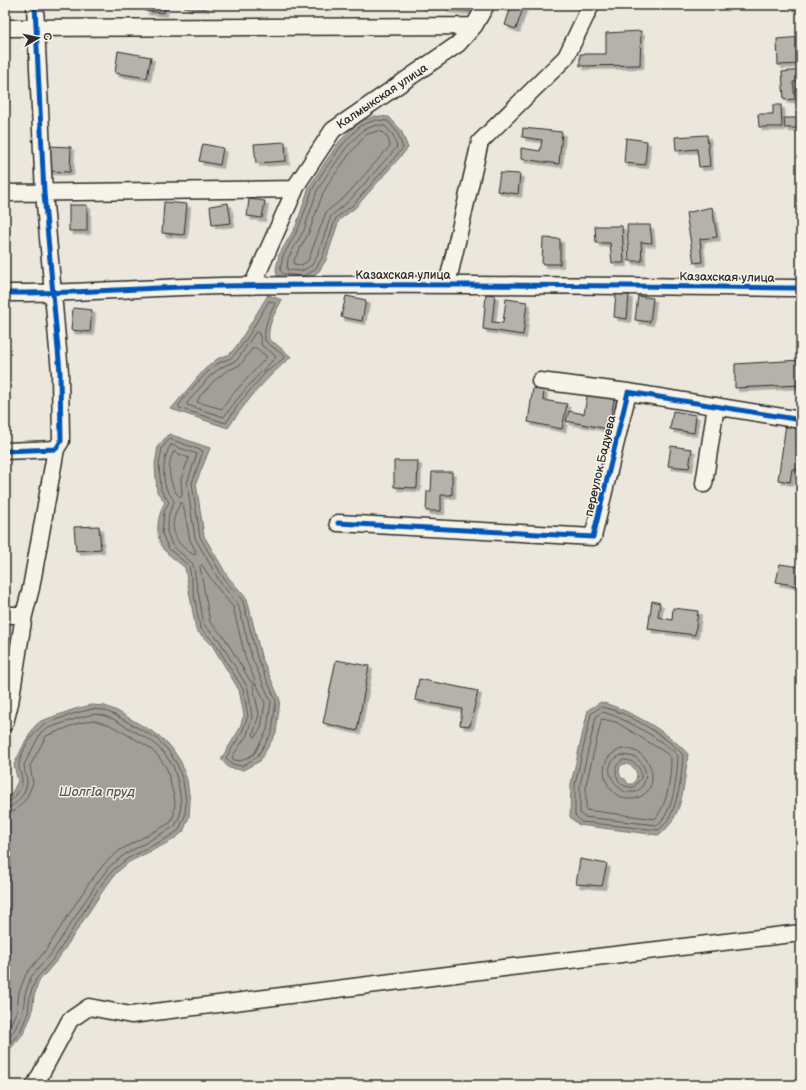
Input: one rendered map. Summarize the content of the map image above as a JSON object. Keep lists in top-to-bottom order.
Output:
{
  "streets": {
    "street": ["Калмыкская улица", "Казахская улица", "переулок Бадуева"]
  },
  "crossings": [
    ["Калмыкская улица", "Казахская улица"]
  ],
  "water": ["ШолгIа пруд"],
  "north": "right"
}
